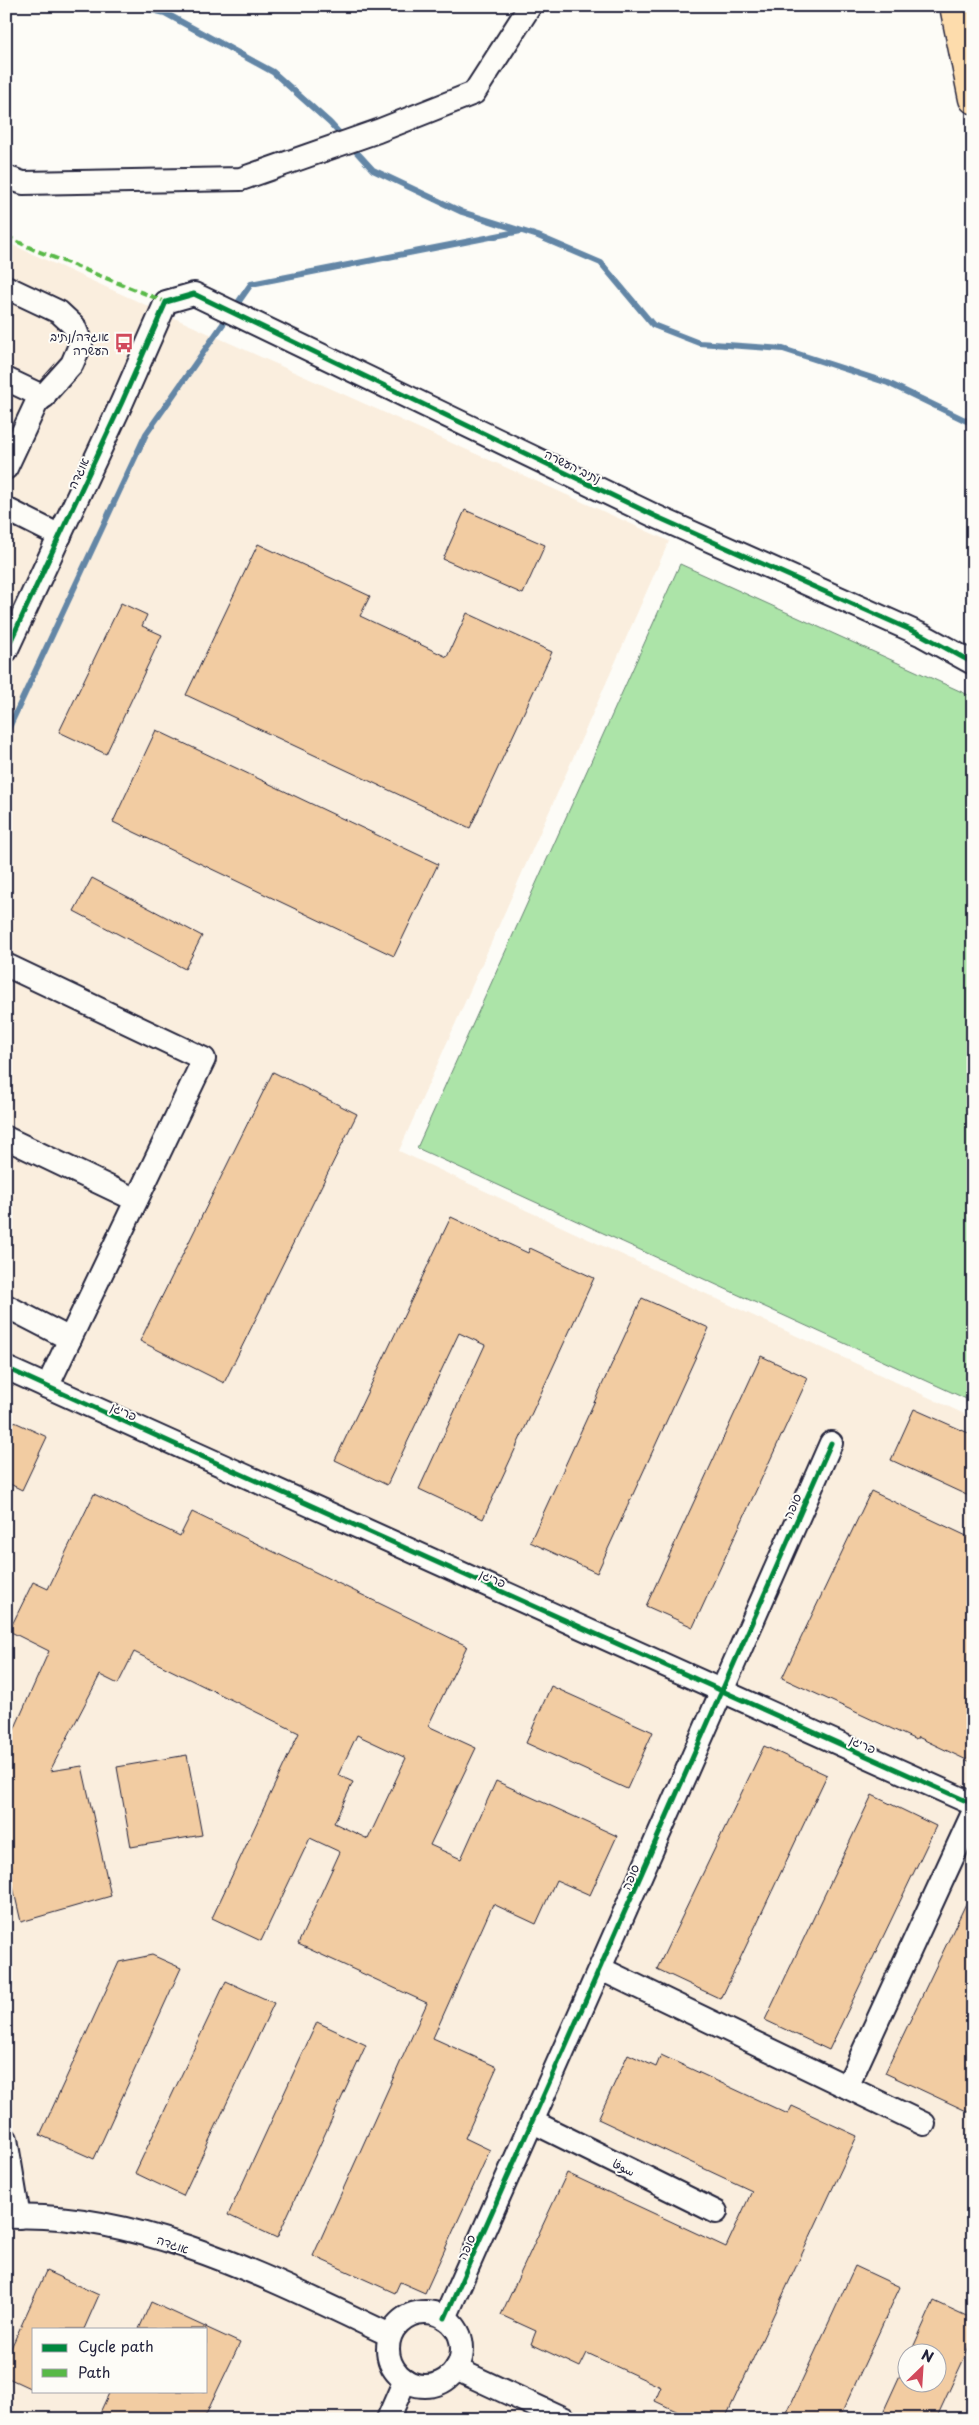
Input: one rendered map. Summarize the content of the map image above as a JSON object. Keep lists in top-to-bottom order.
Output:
{
  "streets": {
    "street": [
      "נתיב העשרה",
      "אוגדה",
      "פריגן",
      "סופה",
      "سوفا"
    ]
  },
  "crossings": [
    ["נתיב העשרה", "אוגדה"],
    ["אוגדה", "סופה"],
    ["פריגן", "סופה"],
    ["סופה", "سوفا"]
  ],
  "places": {
    "bus stop": ["אוגדה/נתיב העשרה"]
  },
  "legend": ["Cycle path", "Path"],
  "north": "top right"
}
